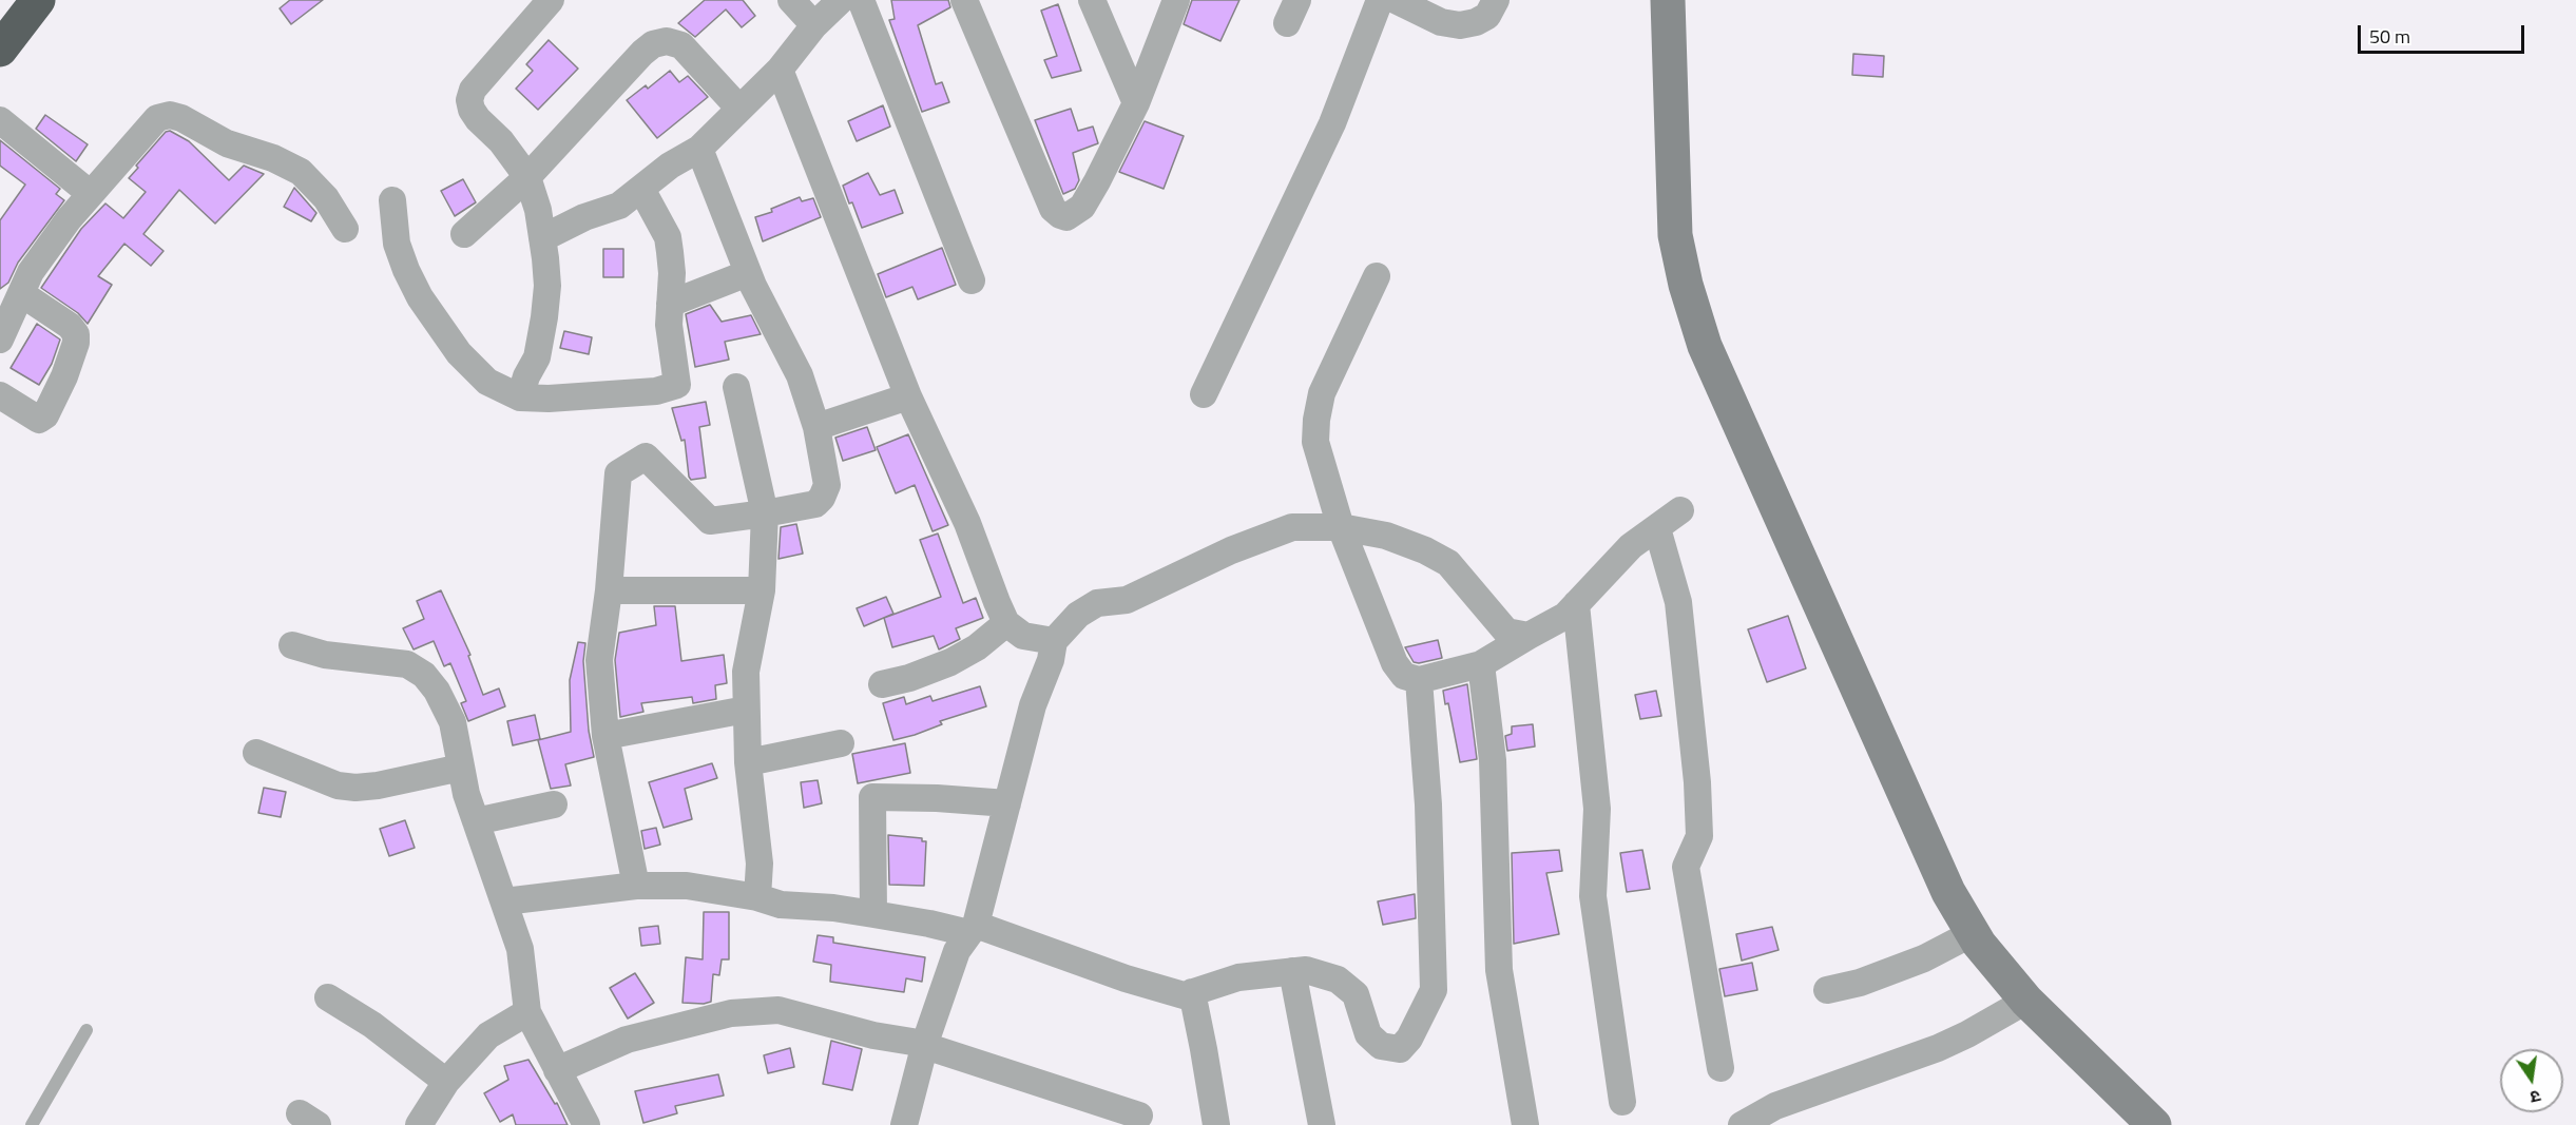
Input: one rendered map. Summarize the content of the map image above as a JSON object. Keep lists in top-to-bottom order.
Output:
{
  "scale_bar": "50 m",
  "north": "bottom"
}
